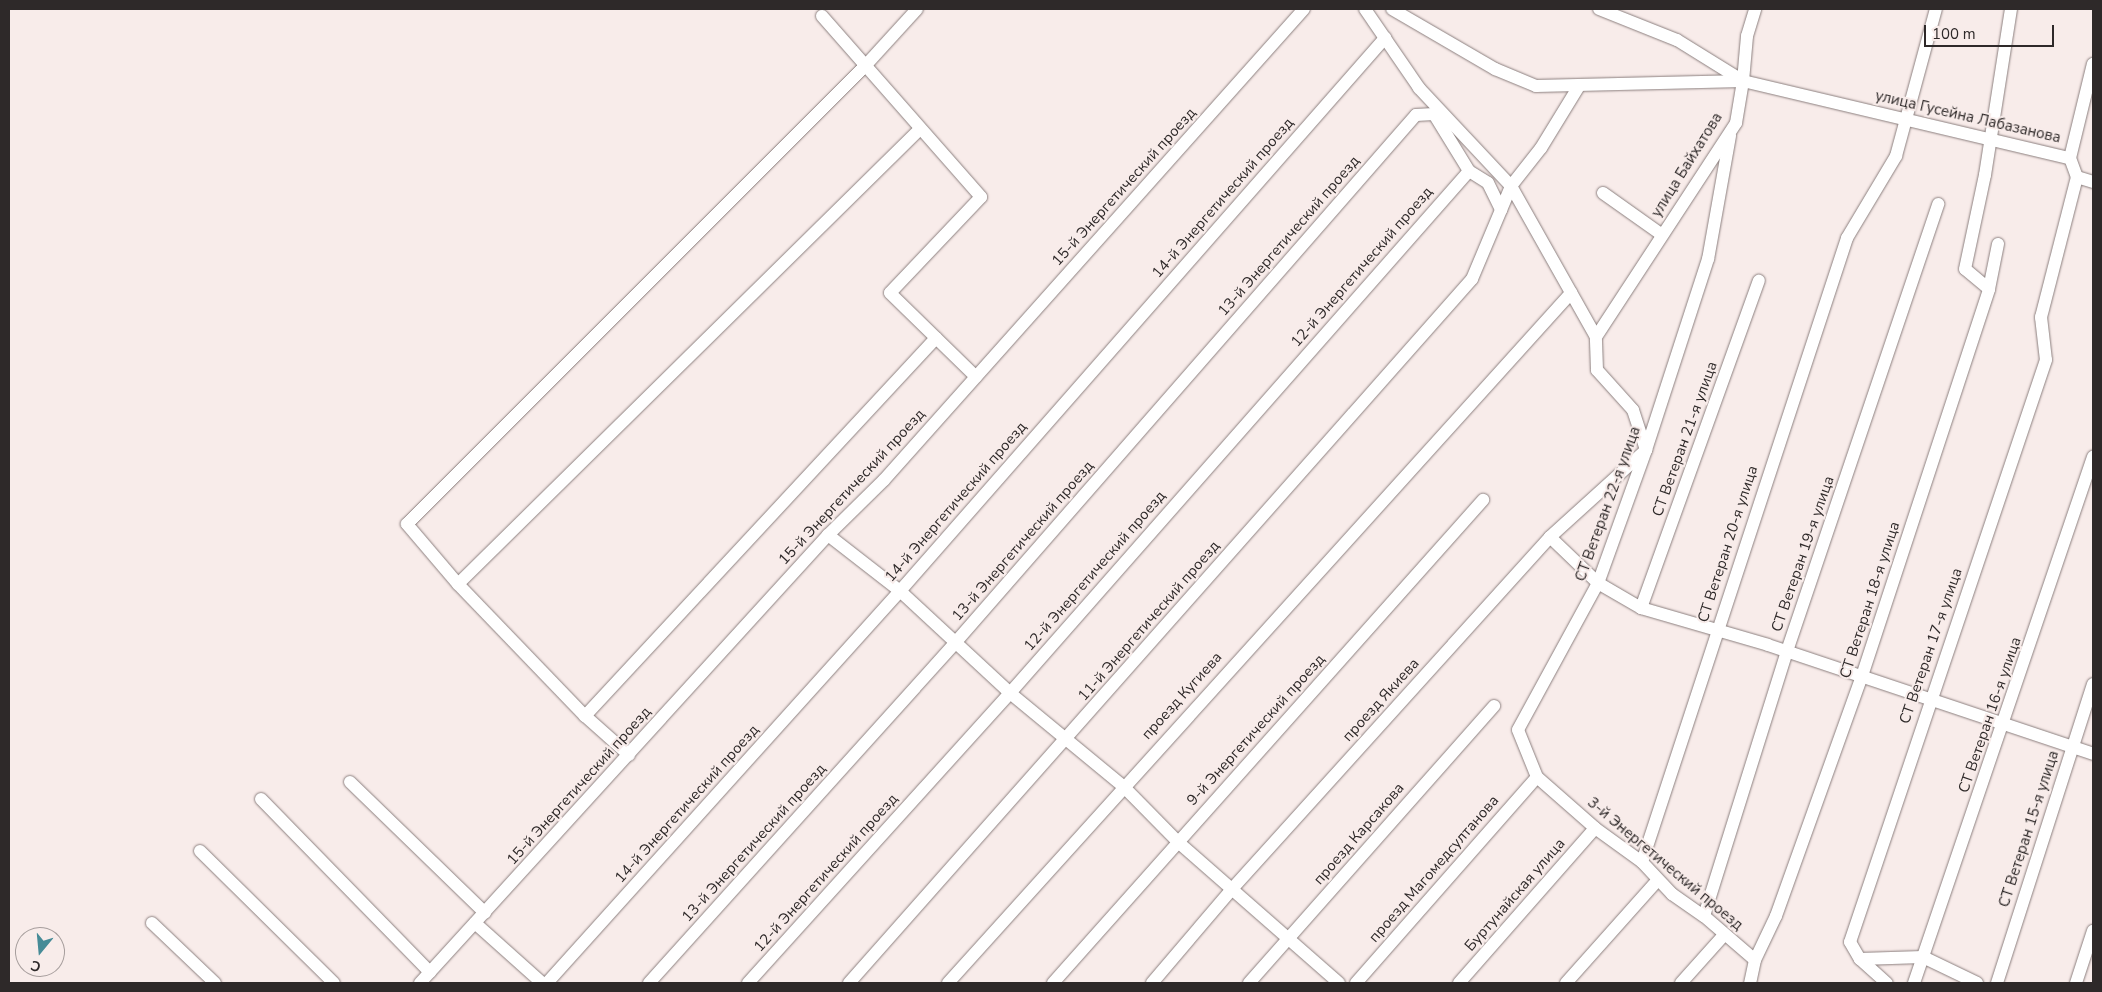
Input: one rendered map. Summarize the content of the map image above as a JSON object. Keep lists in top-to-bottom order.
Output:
{
  "streets": {
    "street": [
      "улица Гусейна Лабазанова",
      "улица Байхатова",
      "15-й Энергетический проезд",
      "14-й Энергетический проезд",
      "13-й Энергетический проезд",
      "12-й Энергетический проезд",
      "СТ Ветеран 21-я улица",
      "СТ Ветеран 22-я улица",
      "СТ Ветеран 20-я улица",
      "СТ Ветеран 19-я улица",
      "СТ Ветеран 18-я улица",
      "11-й Энергетический проезд",
      "СТ Ветеран 17-я улица",
      "проезд Кугиева",
      "проезд Якиева",
      "СТ Ветеран 16-я улица",
      "9-й Энергетический проезд",
      "СТ Ветеран 15-я улица",
      "проезд Карсакова",
      "3-й Энергетический проезд",
      "проезд Магомедсултанова",
      "Буртунайская улица"
    ]
  },
  "crossings": [
    ["улица Гусейна Лабазанова", "улица Байхатова"],
    ["улица Гусейна Лабазанова", "СТ Ветеран 20-я улица"],
    ["улица Гусейна Лабазанова", "СТ Ветеран 17-я улица"],
    ["улица Байхатова", "СТ Ветеран 22-я улица"],
    ["СТ Ветеран 22-я улица", "проезд Якиева"],
    ["СТ Ветеран 22-я улица", "3-й Энергетический проезд"],
    ["СТ Ветеран 22-я улица", "проезд Магомедсултанова"],
    ["СТ Ветеран 20-я улица", "3-й Энергетический проезд"],
    ["СТ Ветеран 19-я улица", "3-й Энергетический проезд"],
    ["СТ Ветеран 18-я улица", "3-й Энергетический проезд"],
    ["3-й Энергетический проезд", "проезд Магомедсултанова"],
    ["3-й Энергетический проезд", "Буртунайская улица"]
  ],
  "scale_bar": "100 m",
  "north": "bottom"
}
